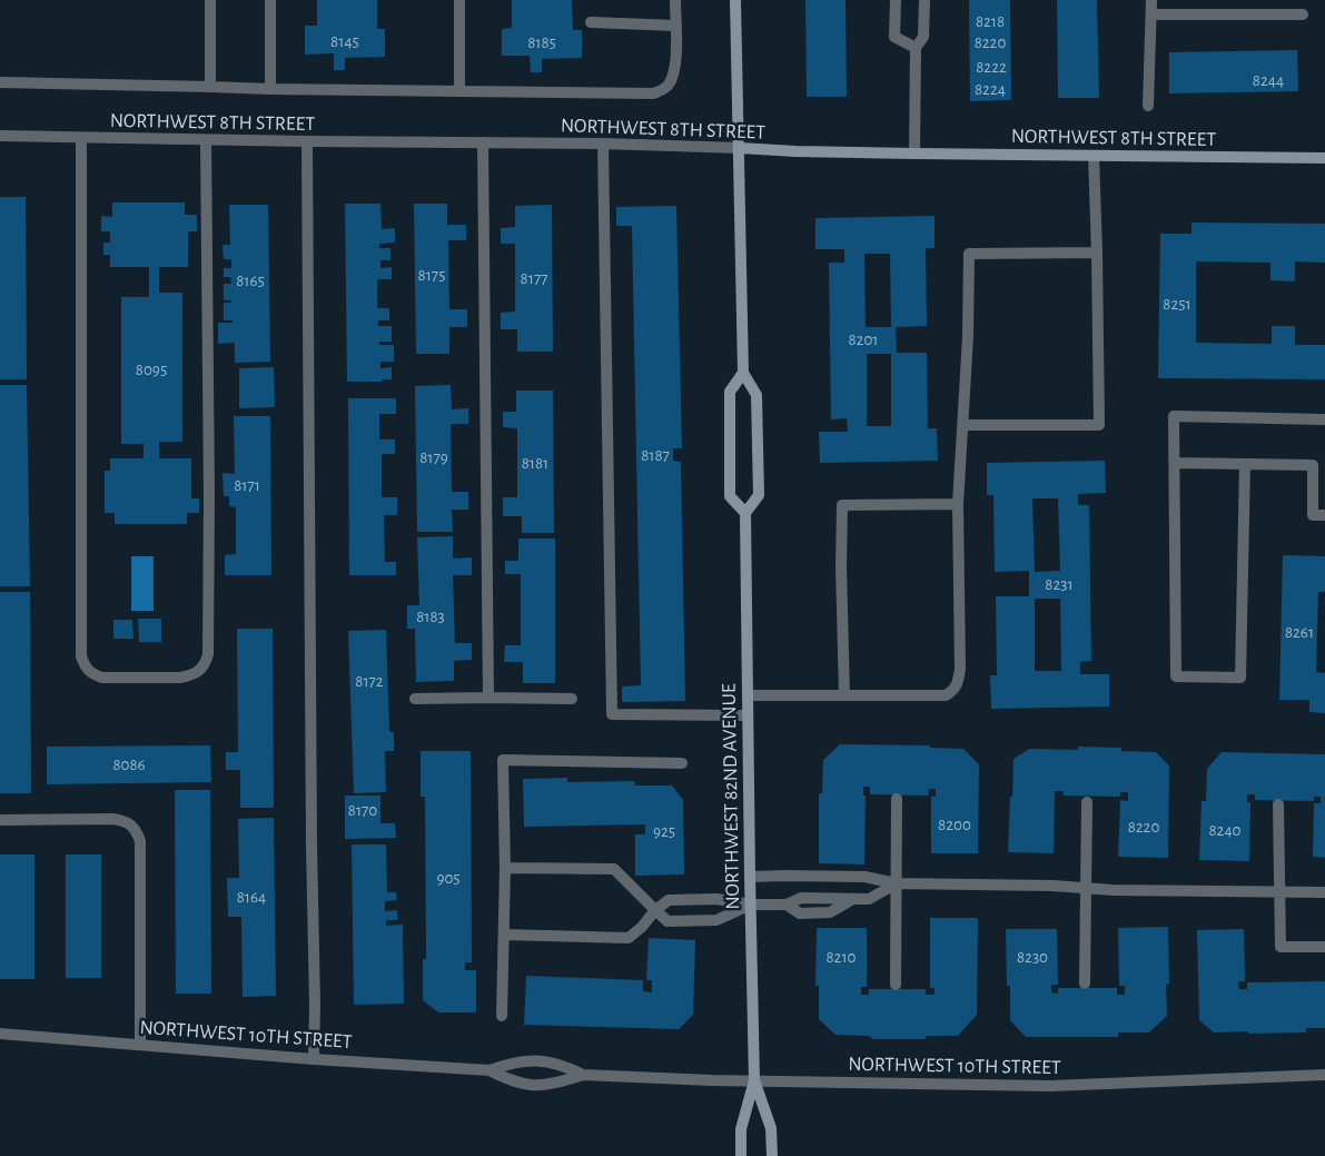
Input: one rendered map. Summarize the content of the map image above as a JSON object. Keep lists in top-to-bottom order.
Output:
{
  "streets": {
    "street": ["NORTHWEST 8TH STREET", "NORTHWEST 82ND AVENUE", "NORTHWEST 10TH STREET"]
  },
  "crossings": [
    ["NORTHWEST 82ND AVENUE", "NORTHWEST 10TH STREET"]
  ],
  "house_numbers": [
    "8218",
    "8145",
    "8185",
    "8220",
    "8222",
    "8244",
    "8224",
    "8175",
    "8177",
    "8165",
    "8251",
    "8201",
    "8095",
    "8187",
    "8179",
    "8181",
    "8171",
    "8231",
    "8183",
    "8261",
    "8172",
    "8086",
    "8170",
    "8200",
    "8220",
    "8240",
    "925",
    "905",
    "8164",
    "8210",
    "8230"
  ]
}
